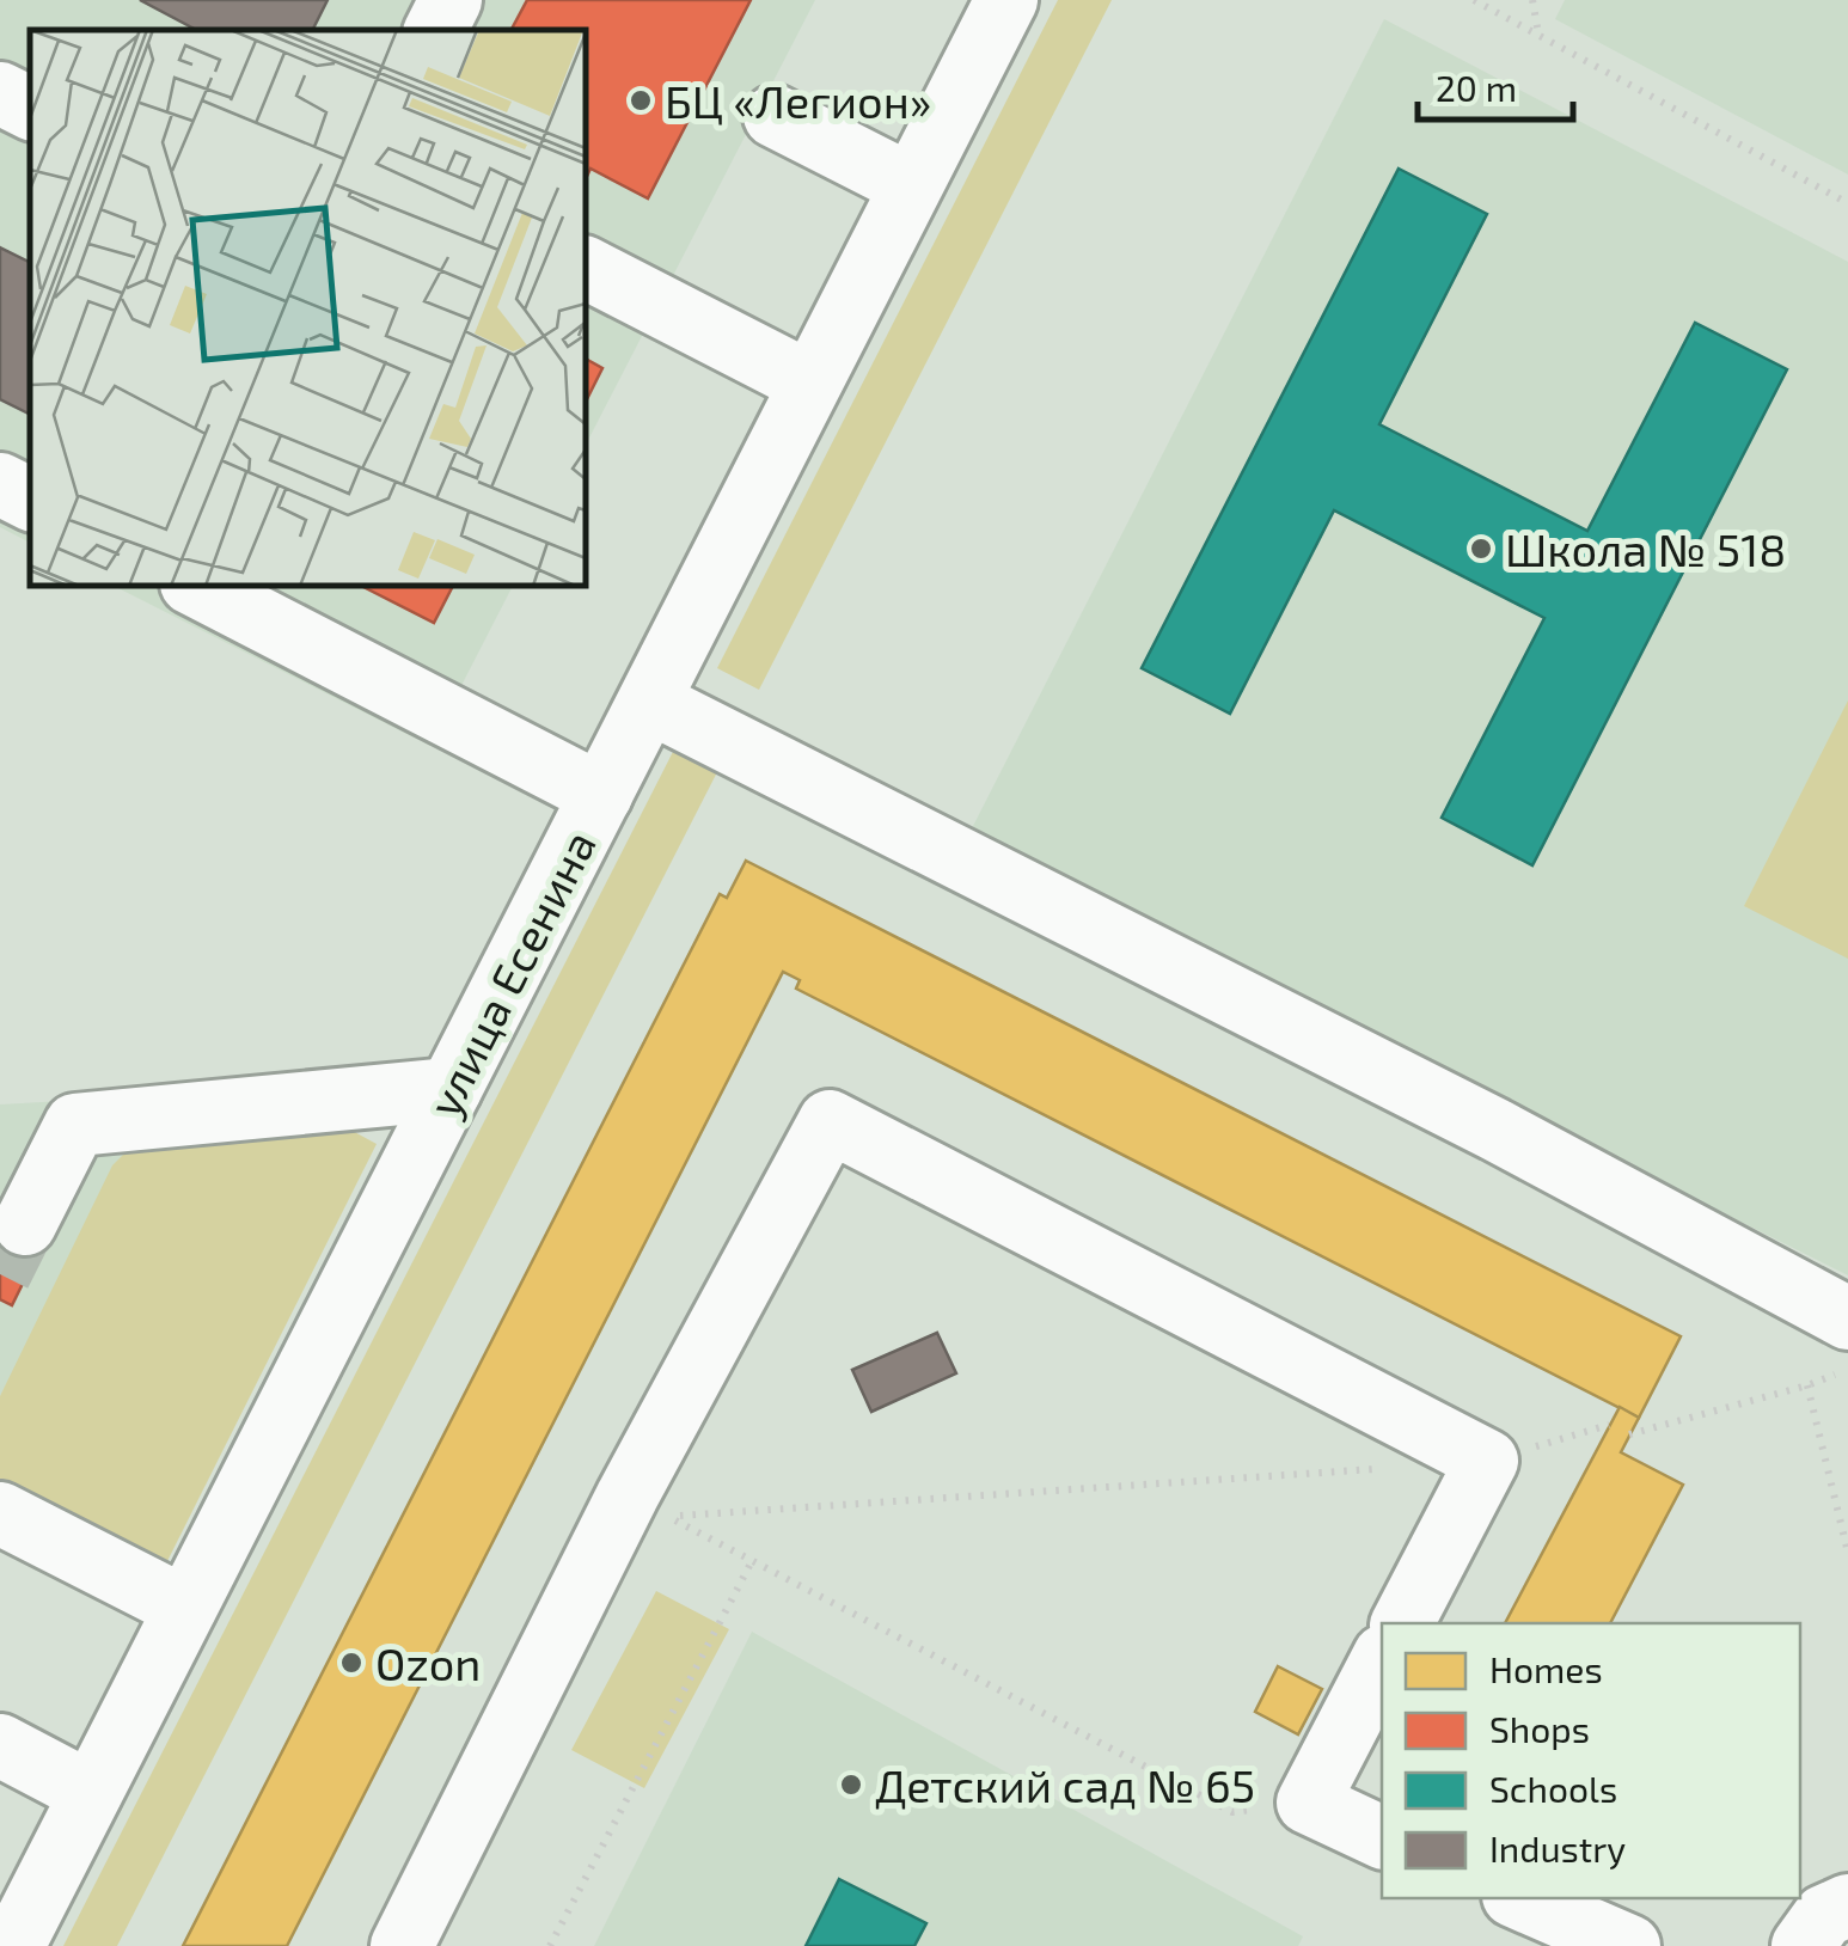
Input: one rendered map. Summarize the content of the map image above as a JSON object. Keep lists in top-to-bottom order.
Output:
{
  "streets": {
    "street": ["улица Есенина"]
  },
  "places": [
    "БЦ «Легион»",
    "Школа № 518",
    "Ozon",
    "Детский сад № 65"
  ],
  "legend": [
    "Homes",
    "Shops",
    "Schools",
    "Industry"
  ],
  "scale_bar": "20 m"
}
